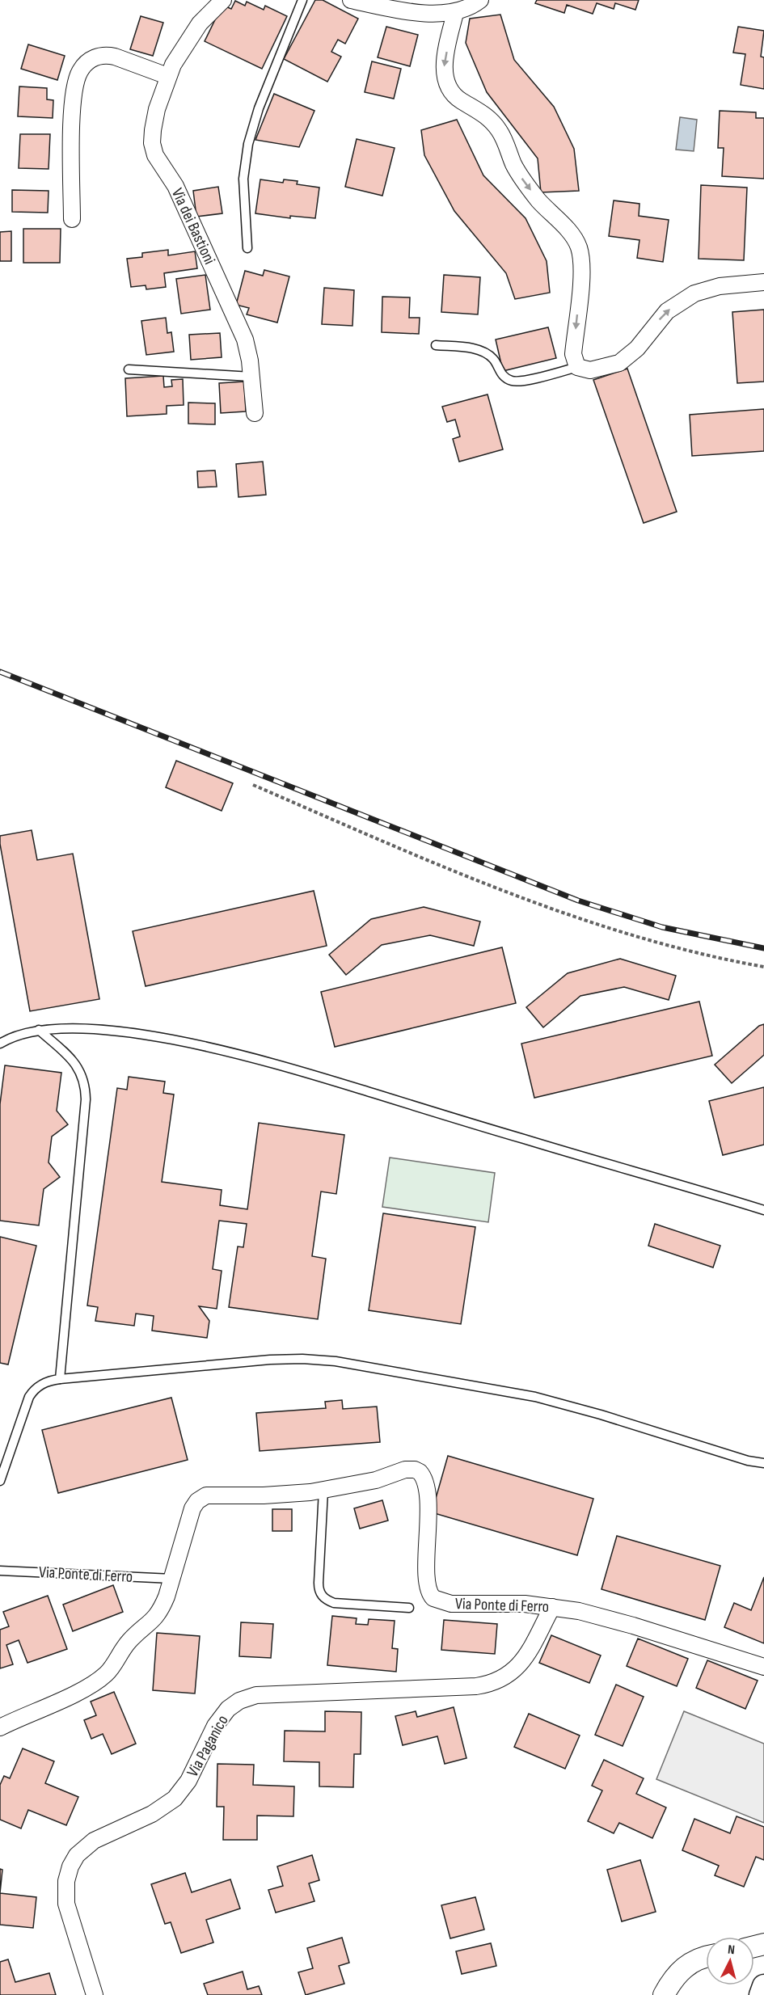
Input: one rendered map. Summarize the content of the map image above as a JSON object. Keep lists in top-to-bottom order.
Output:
{
  "streets": {
    "street": ["Via dei Bastioni", "Via Ponte di Ferro", "Via Paganico"]
  },
  "crossings": [
    ["Via Ponte di Ferro", "Via Paganico"]
  ],
  "north": "top"
}
